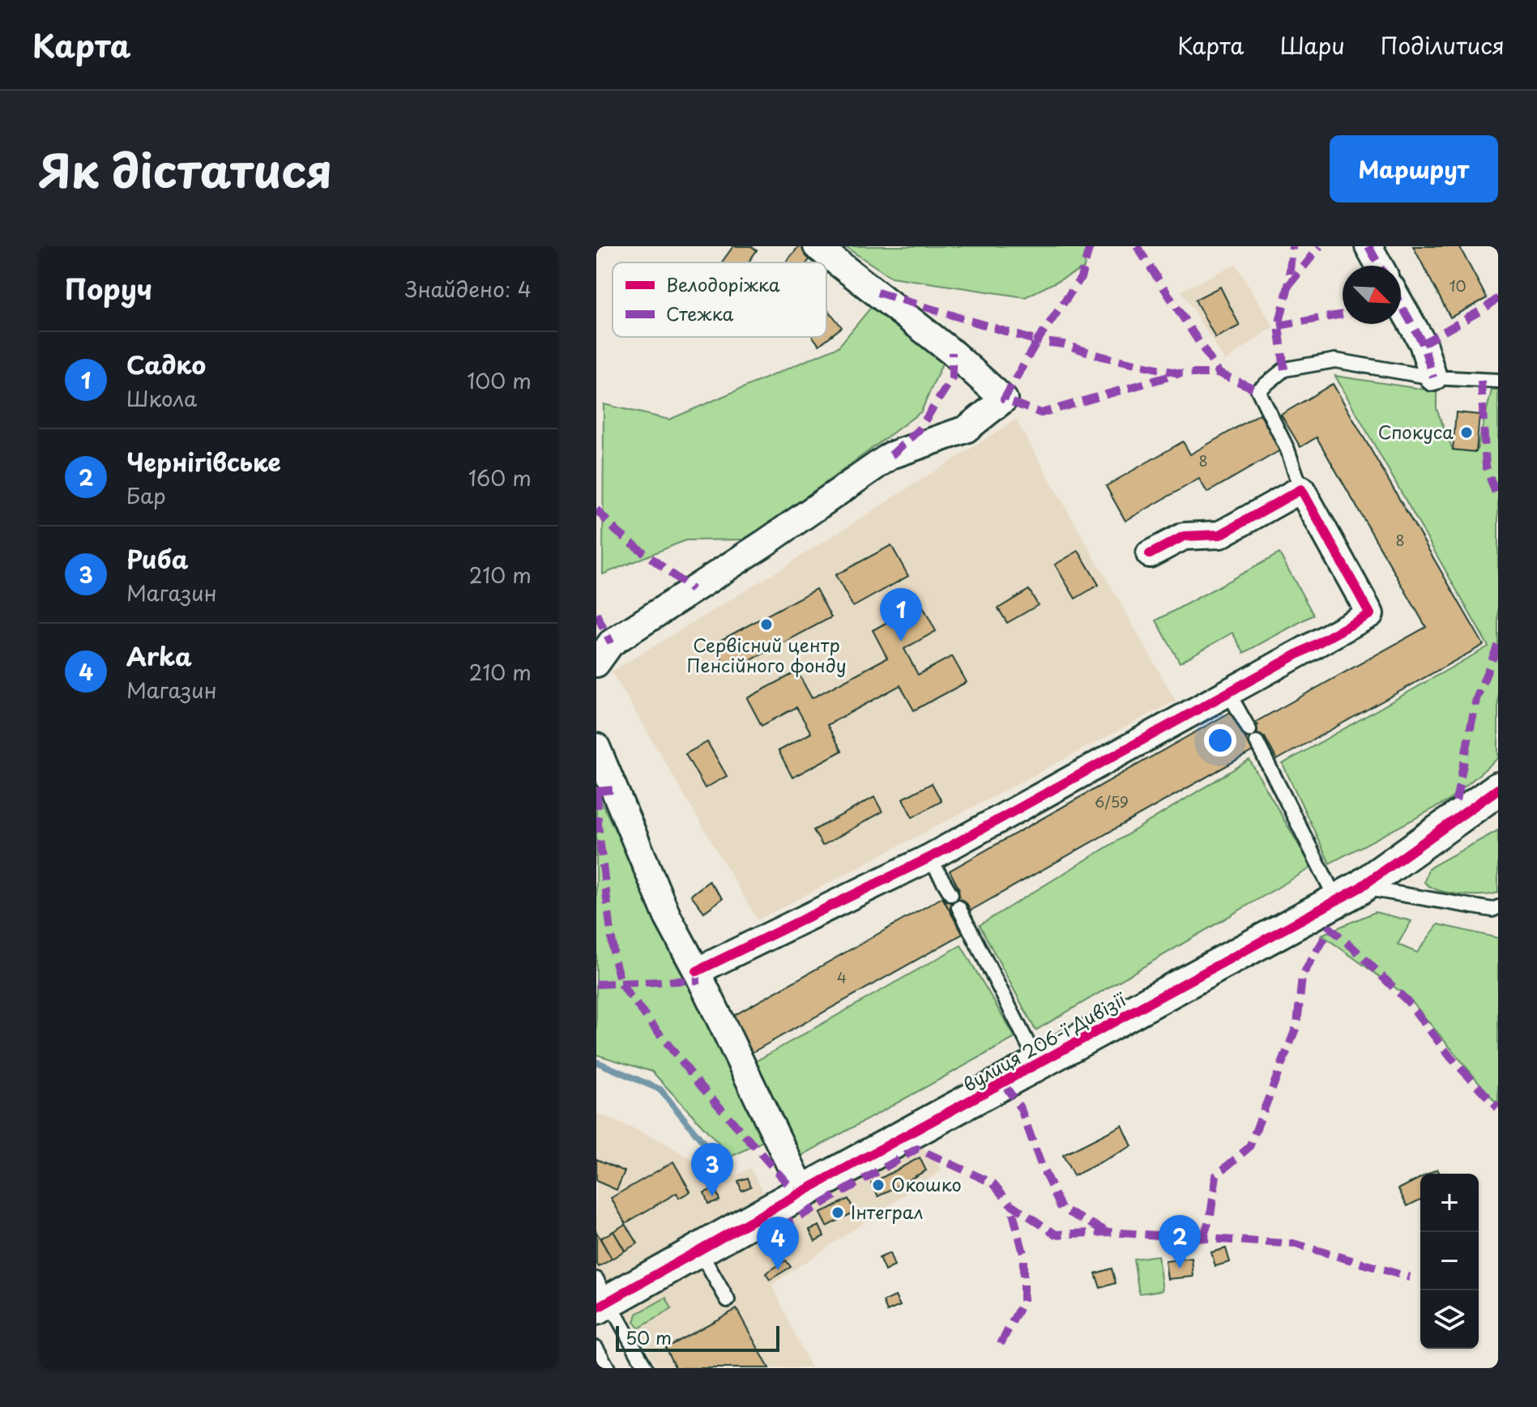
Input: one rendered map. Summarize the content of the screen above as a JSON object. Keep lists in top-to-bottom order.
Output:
{
  "streets": {
    "street": ["вулиця 206-ї Дивізії"]
  },
  "places": [
    "Спокуса",
    "Сервісний центр Пенсійного фонду",
    "Окошко",
    "Інтеграл"
  ],
  "house_numbers": [
    "10",
    "8",
    "8",
    "6/59",
    "4"
  ],
  "legend": ["Велодоріжка", "Стежка"],
  "scale_bar": "50 m",
  "north": "bottom right",
  "page": {
    "header": "Карта",
    "nav": ["Карта", "Шари", "Поділитися"],
    "title": "Як дістатися",
    "buttons": "Маршрут",
    "heading": ["Поруч", "Знайдено: 4"],
    "list": [
      {
        "mark": "1",
        "name": "Садко",
        "note": "Школа",
        "value": "100 m"
      },
      {
        "mark": "2",
        "name": "Чернігівське",
        "note": "Бар",
        "value": "160 m"
      },
      {
        "mark": "3",
        "name": "Риба",
        "note": "Магазин",
        "value": "210 m"
      },
      {
        "mark": "4",
        "name": "Arka",
        "note": "Магазин",
        "value": "210 m"
      }
    ],
    "pins": [
      "1",
      "3",
      "2",
      "4"
    ],
    "map_buttons": ["+", "−"],
    "scale": "50 m"
  }
}
